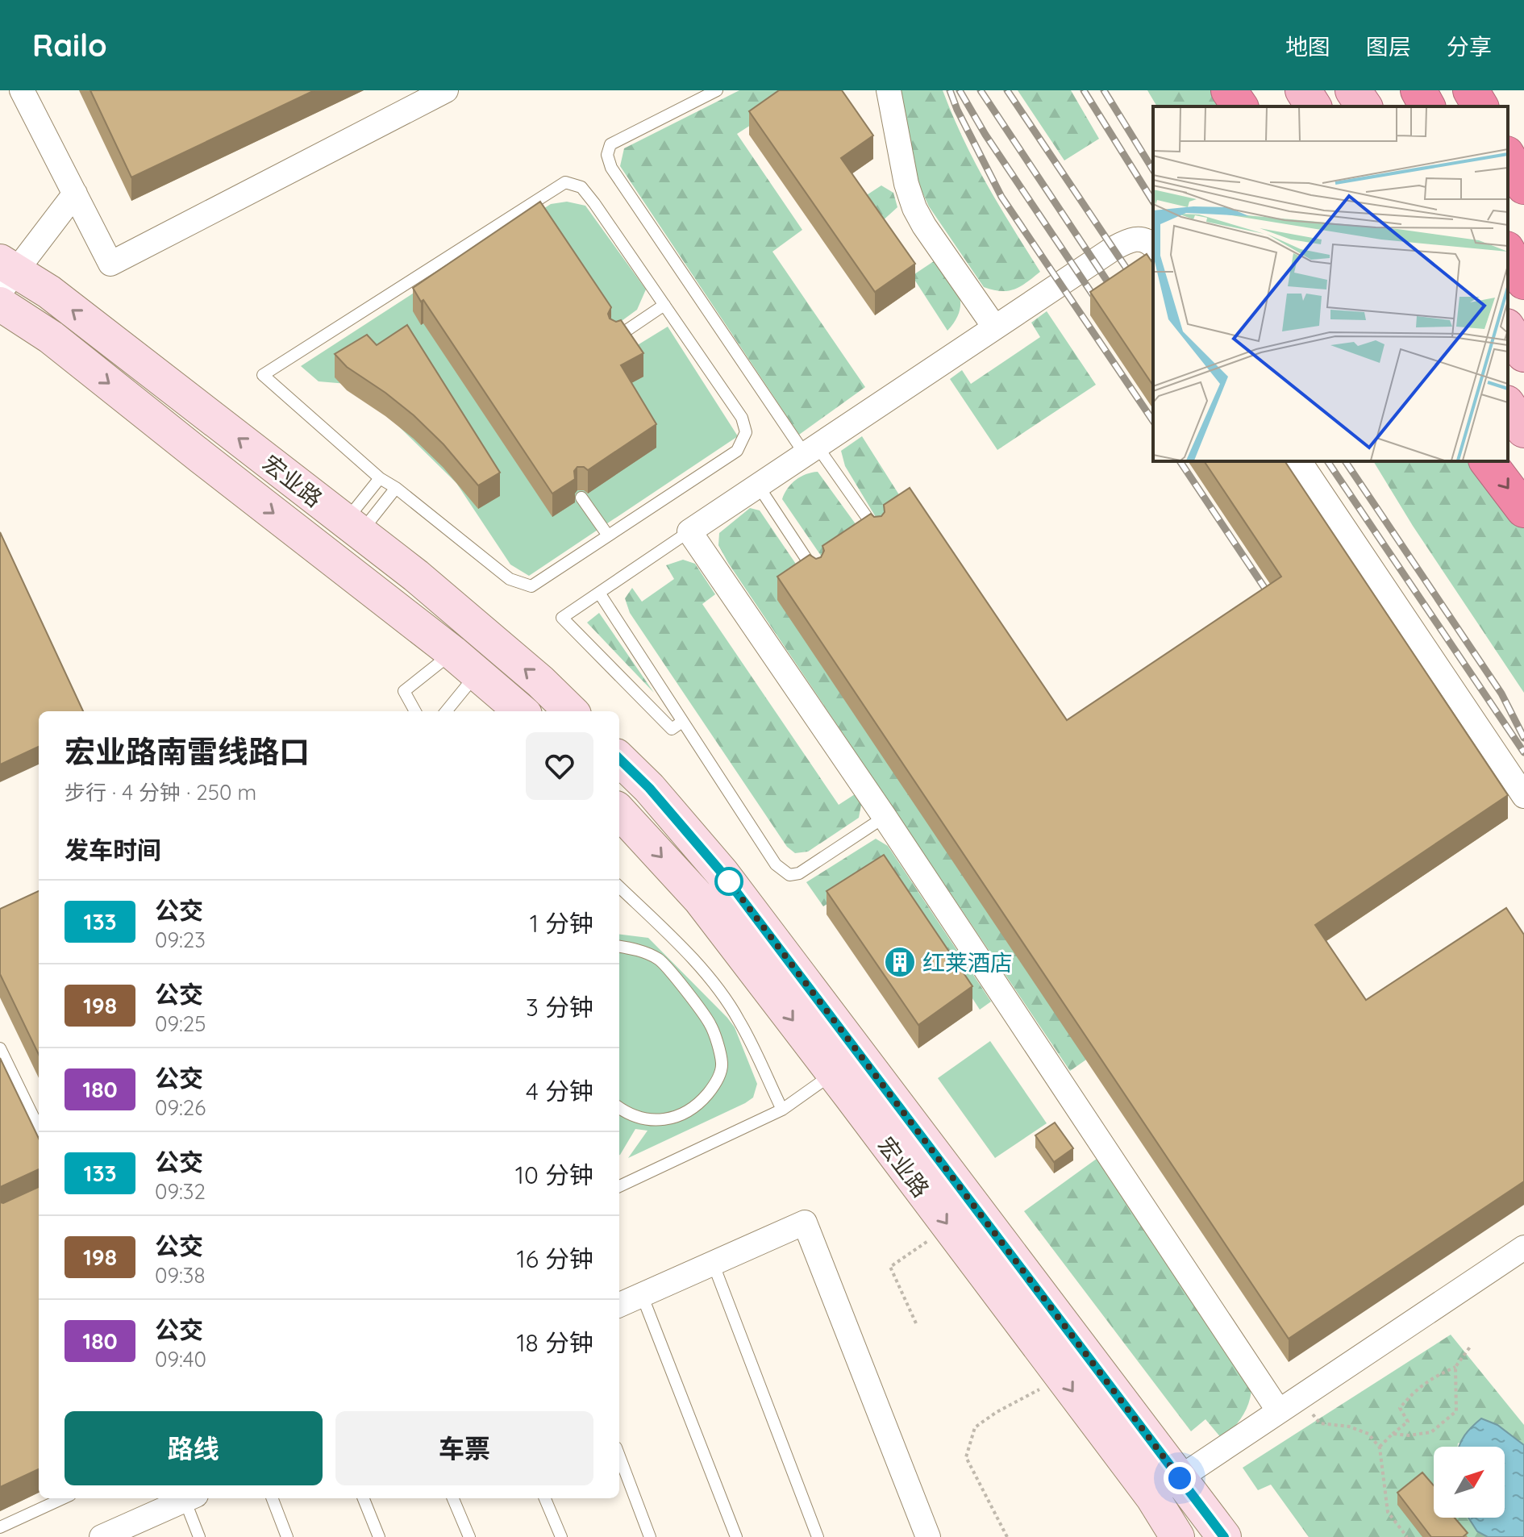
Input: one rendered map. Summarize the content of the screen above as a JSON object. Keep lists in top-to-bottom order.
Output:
{
  "streets": {
    "street": ["宏业路"]
  },
  "places": {
    "building": ["红莱酒店"]
  },
  "lines": ["bus line 133"],
  "north": "top right",
  "page": {
    "header": "Railo",
    "nav": ["地图", "图层", "分享"],
    "heading": [
      ["宏业路南雷线路口", "步行 · 4 分钟 · 250 m"],
      "发车时间"
    ],
    "list": [
      {
        "mark": "133",
        "name": "公交",
        "note": "09:23",
        "value": "1 分钟"
      },
      {
        "mark": "198",
        "name": "公交",
        "note": "09:25",
        "value": "3 分钟"
      },
      {
        "mark": "180",
        "name": "公交",
        "note": "09:26",
        "value": "4 分钟"
      },
      {
        "mark": "133",
        "name": "公交",
        "note": "09:32",
        "value": "10 分钟"
      },
      {
        "mark": "198",
        "name": "公交",
        "note": "09:38",
        "value": "16 分钟"
      },
      {
        "mark": "180",
        "name": "公交",
        "note": "09:40",
        "value": "18 分钟"
      }
    ],
    "buttons": ["路线", "车票"]
  }
}
